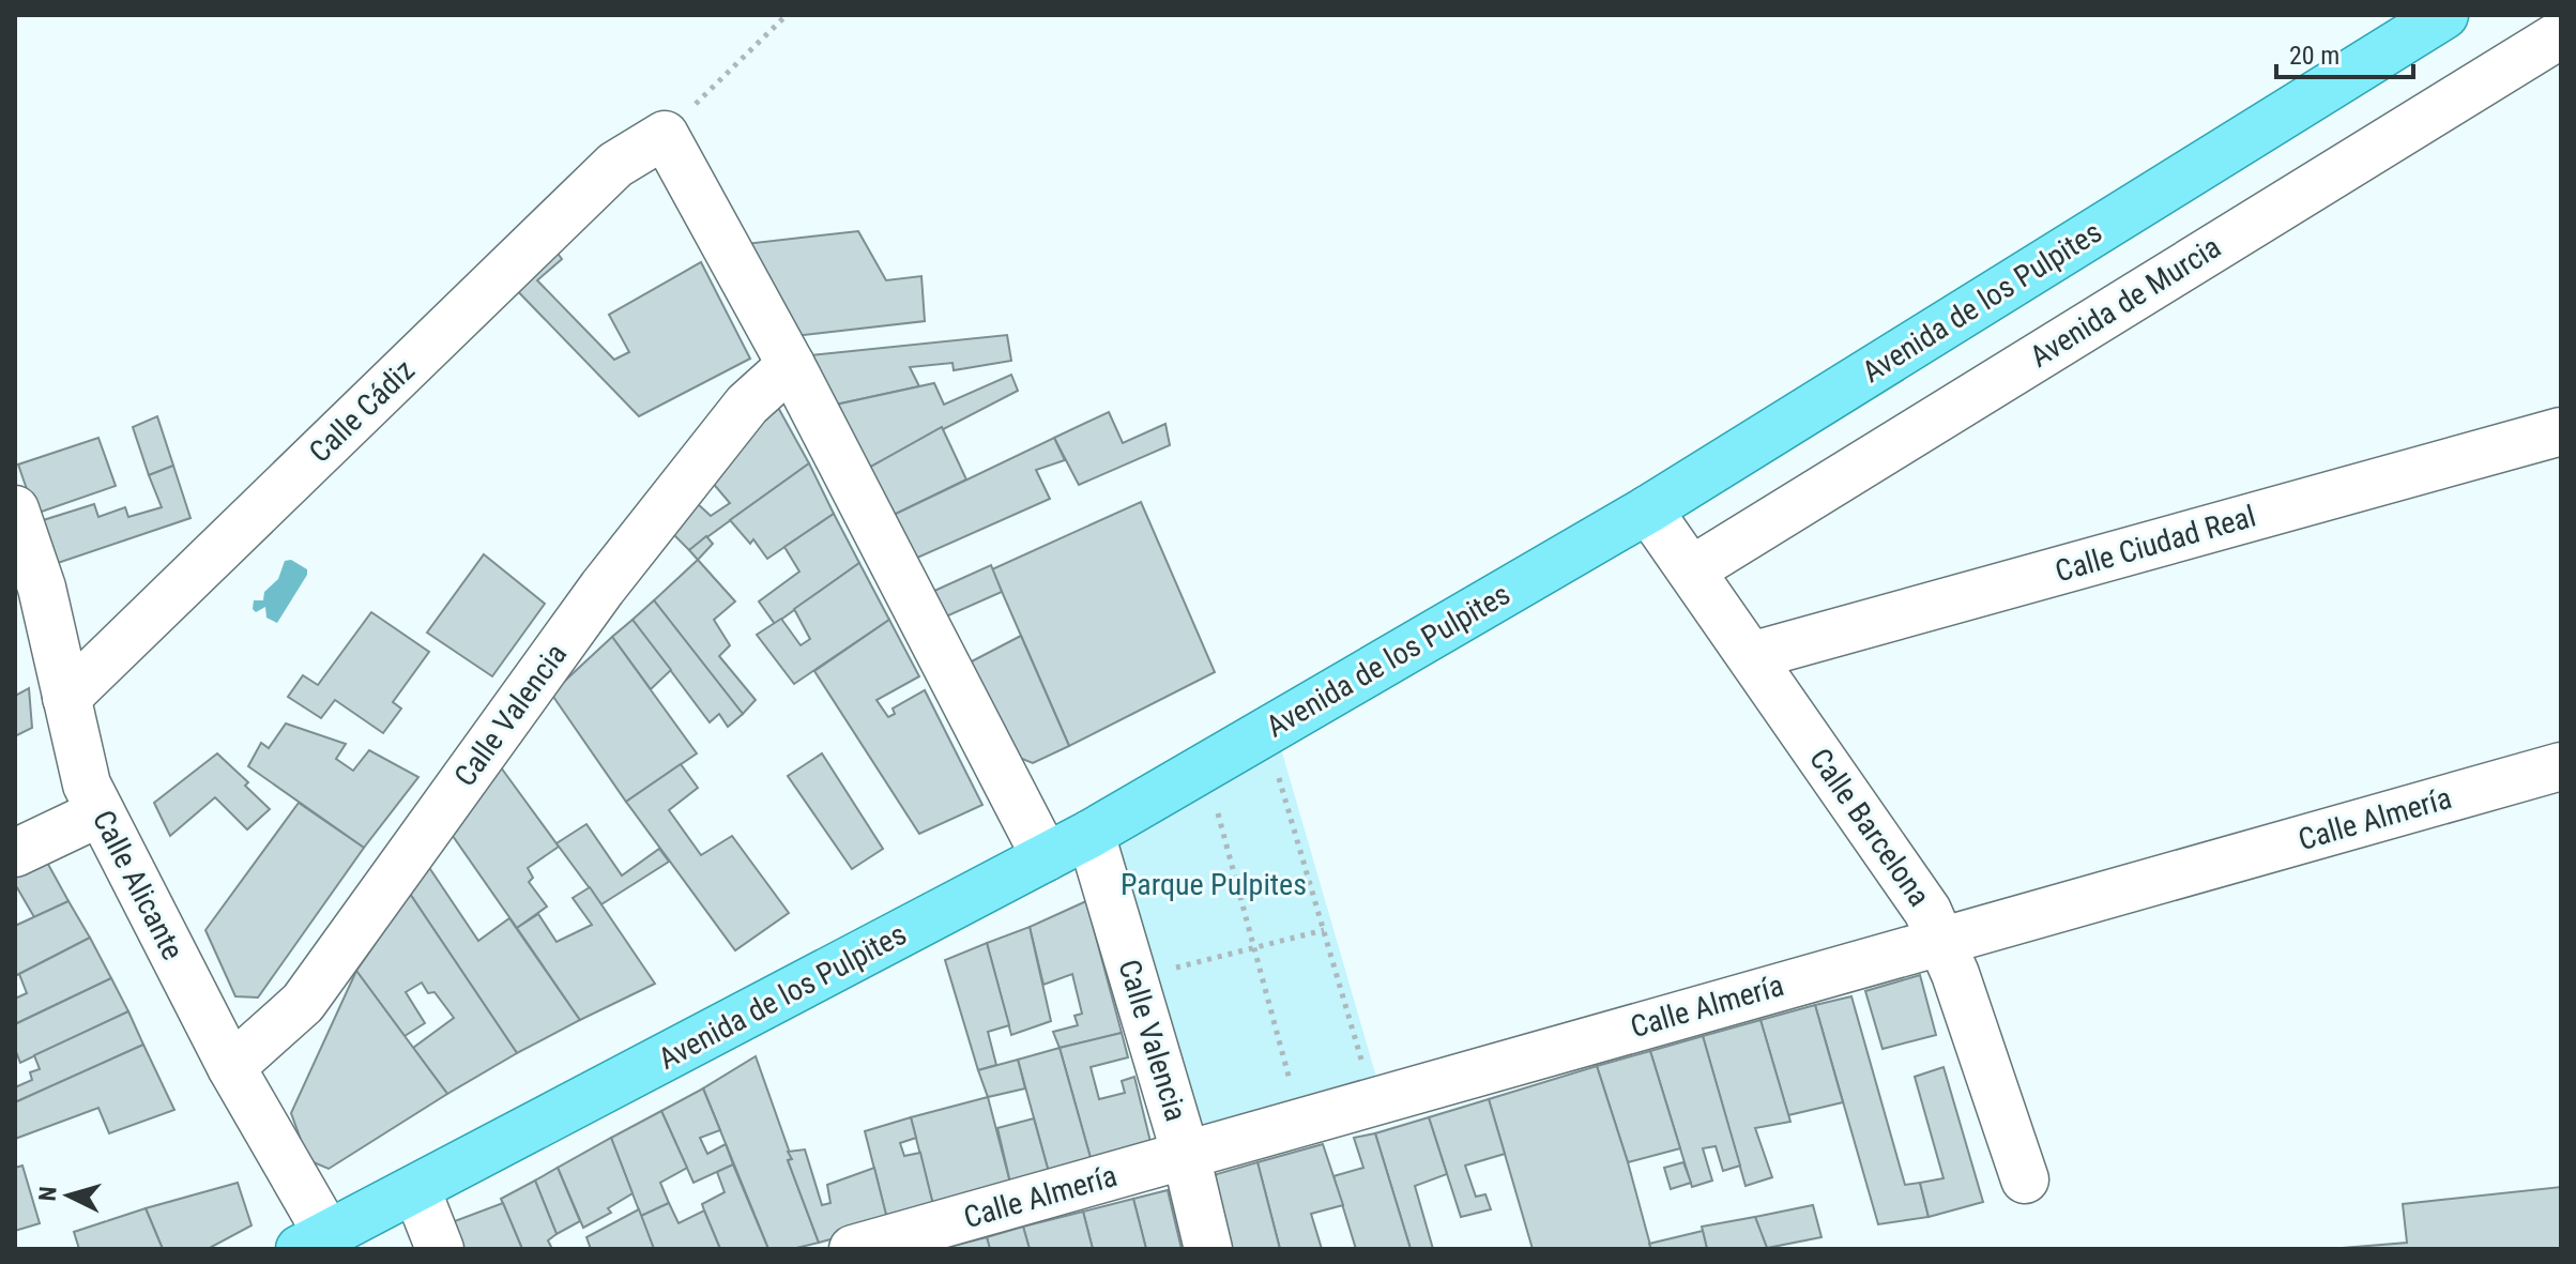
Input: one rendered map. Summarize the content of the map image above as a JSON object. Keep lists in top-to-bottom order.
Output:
{
  "streets": {
    "main road": ["Avenida de los Pulpites"],
    "street": [
      "Avenida de Murcia",
      "Calle Cádiz",
      "Calle Ciudad Real",
      "Calle Valencia",
      "Calle Almería",
      "Calle Barcelona",
      "Calle Alicante"
    ]
  },
  "crossings": [
    ["Avenida de los Pulpites", "Calle Valencia"],
    ["Avenida de los Pulpites", "Calle Barcelona"],
    ["Avenida de los Pulpites", "Calle Alicante"],
    ["Avenida de Murcia", "Calle Barcelona"],
    ["Calle Cádiz", "Calle Alicante"],
    ["Calle Ciudad Real", "Calle Barcelona"],
    ["Calle Valencia", "Calle Almería"],
    ["Calle Valencia", "Calle Alicante"],
    ["Calle Almería", "Calle Barcelona"]
  ],
  "parks": ["Parque Pulpites"],
  "scale_bar": "20 m",
  "north": "left"
}
